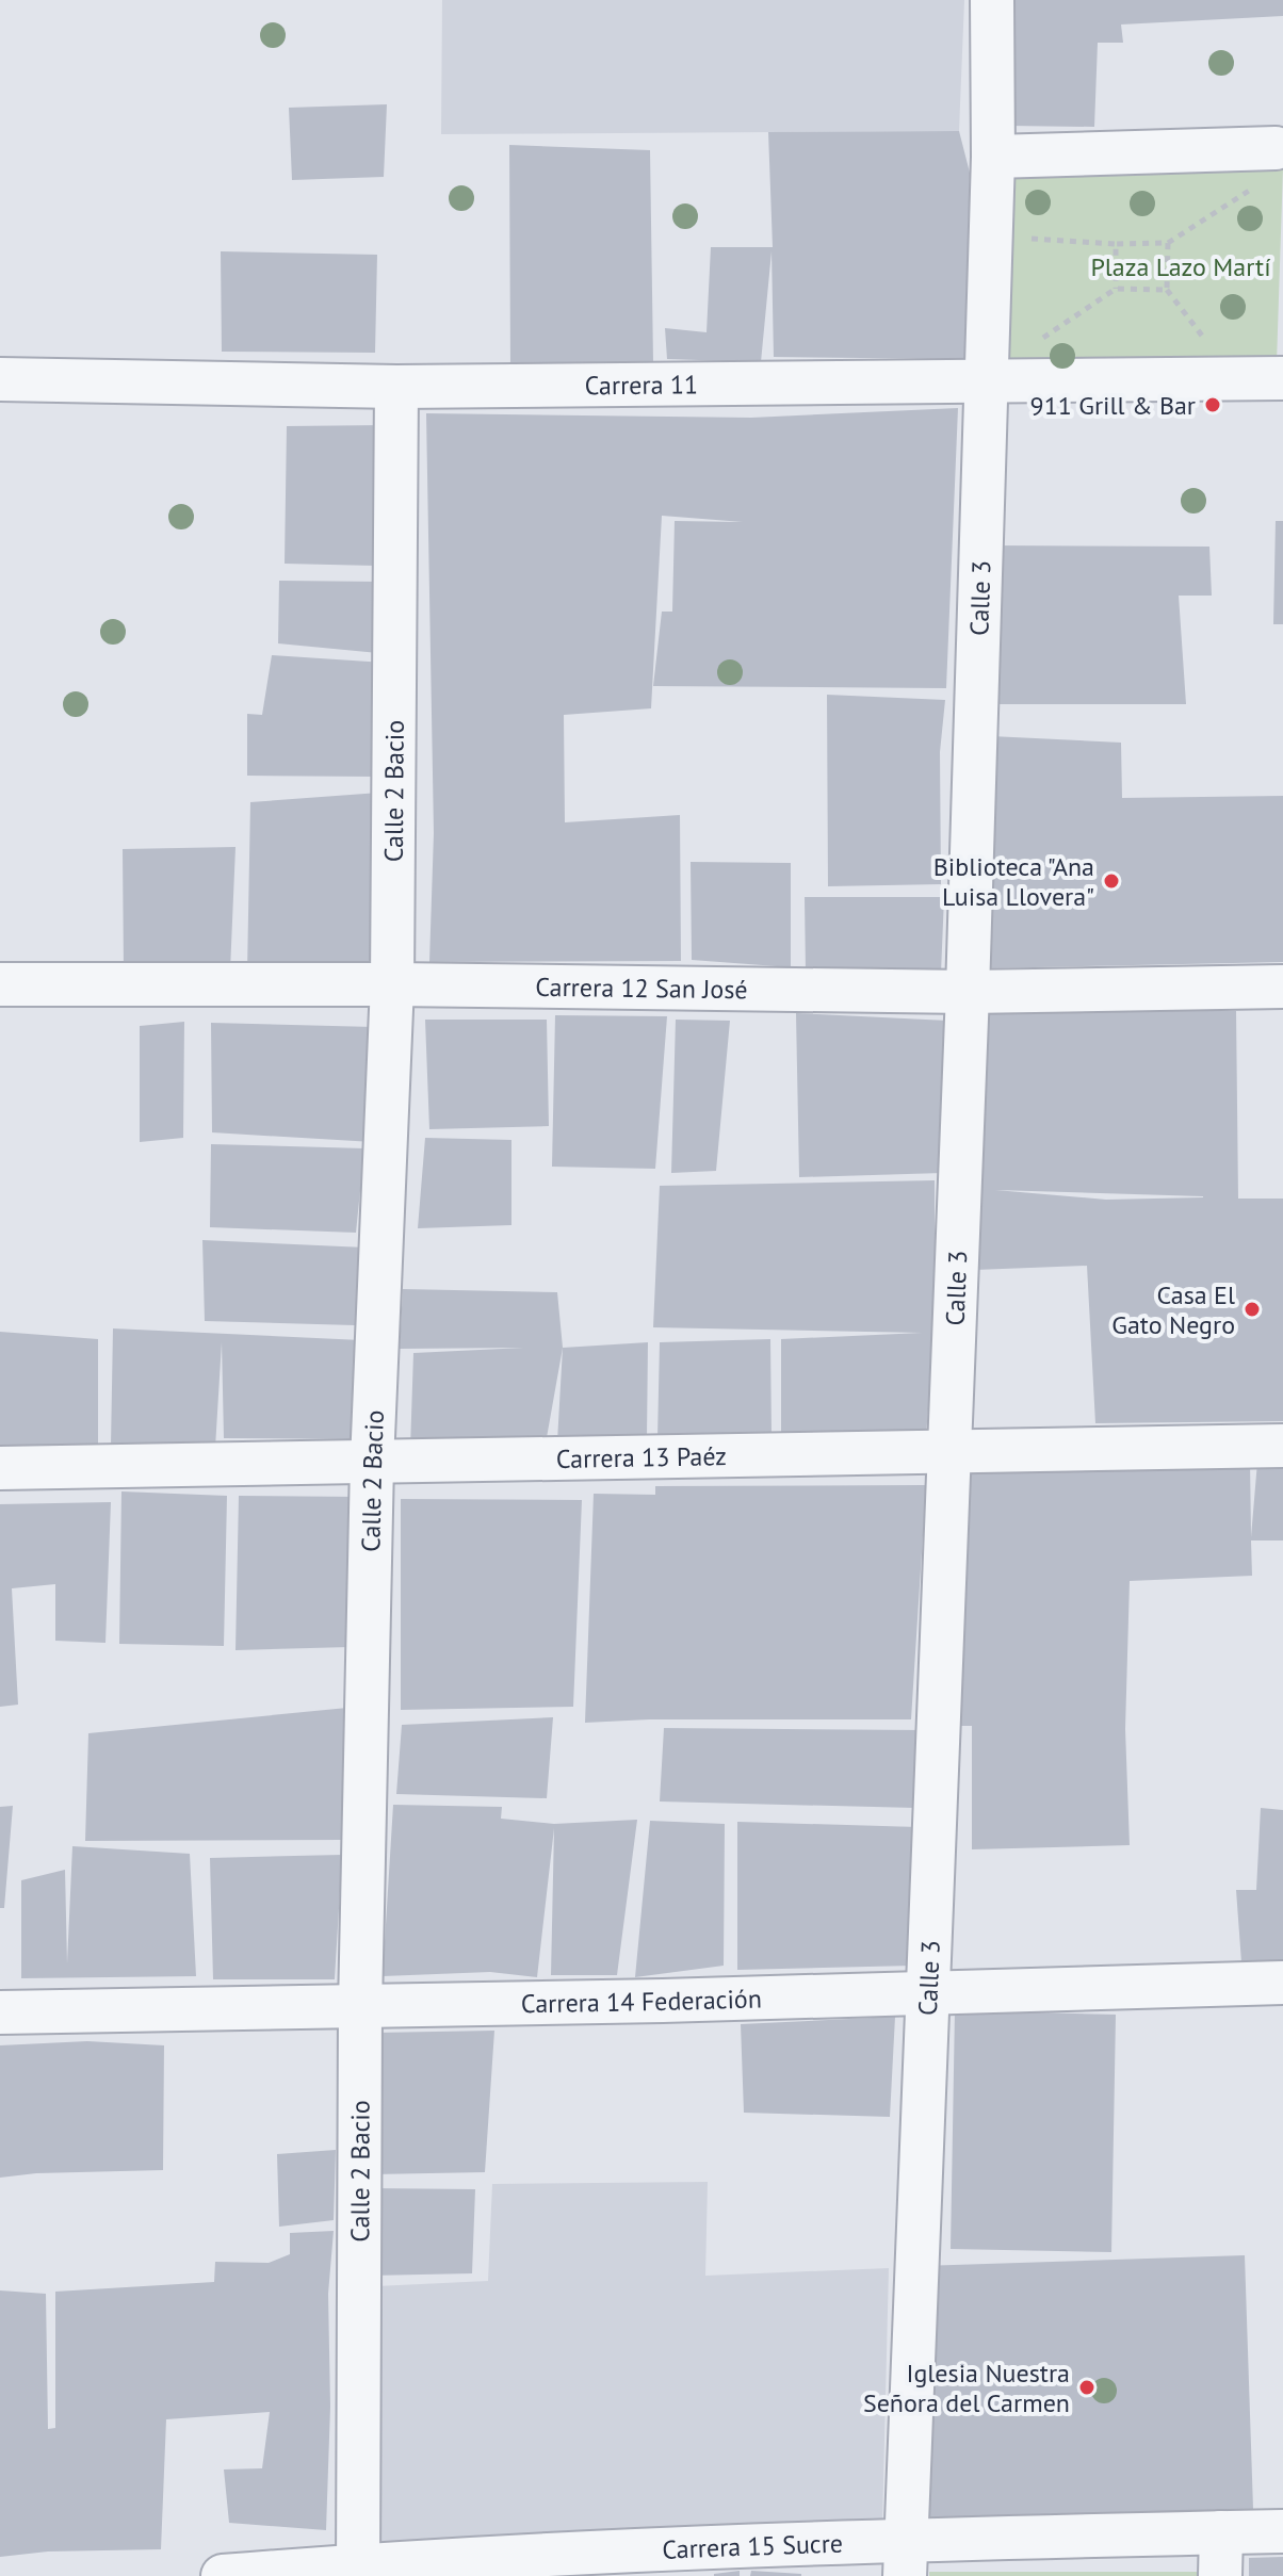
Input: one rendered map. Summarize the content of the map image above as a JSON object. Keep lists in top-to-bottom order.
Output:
{
  "streets": {
    "street": [
      "Carrera 11",
      "Calle 3",
      "Calle 2 Bacio",
      "Carrera 12 San José",
      "Carrera 13 Paéz",
      "Carrera 14 Federación",
      "Carrera 15 Sucre"
    ]
  },
  "crossings": [
    ["Carrera 11", "Calle 3"],
    ["Carrera 11", "Calle 2 Bacio"],
    ["Calle 3", "Carrera 12 San José"],
    ["Calle 3", "Carrera 13 Paéz"],
    ["Calle 3", "Carrera 14 Federación"],
    ["Calle 3", "Carrera 15 Sucre"],
    ["Calle 2 Bacio", "Carrera 12 San José"],
    ["Calle 2 Bacio", "Carrera 13 Paéz"],
    ["Calle 2 Bacio", "Carrera 14 Federación"],
    ["Calle 2 Bacio", "Carrera 15 Sucre"]
  ],
  "parks": ["Plaza Lazo Martí"],
  "places": [
    "911 Grill & Bar",
    "Biblioteca \"Ana Luisa Llovera\"",
    "Casa El Gato Negro",
    "Iglesia Nuestra Señora del Carmen"
  ]
}
